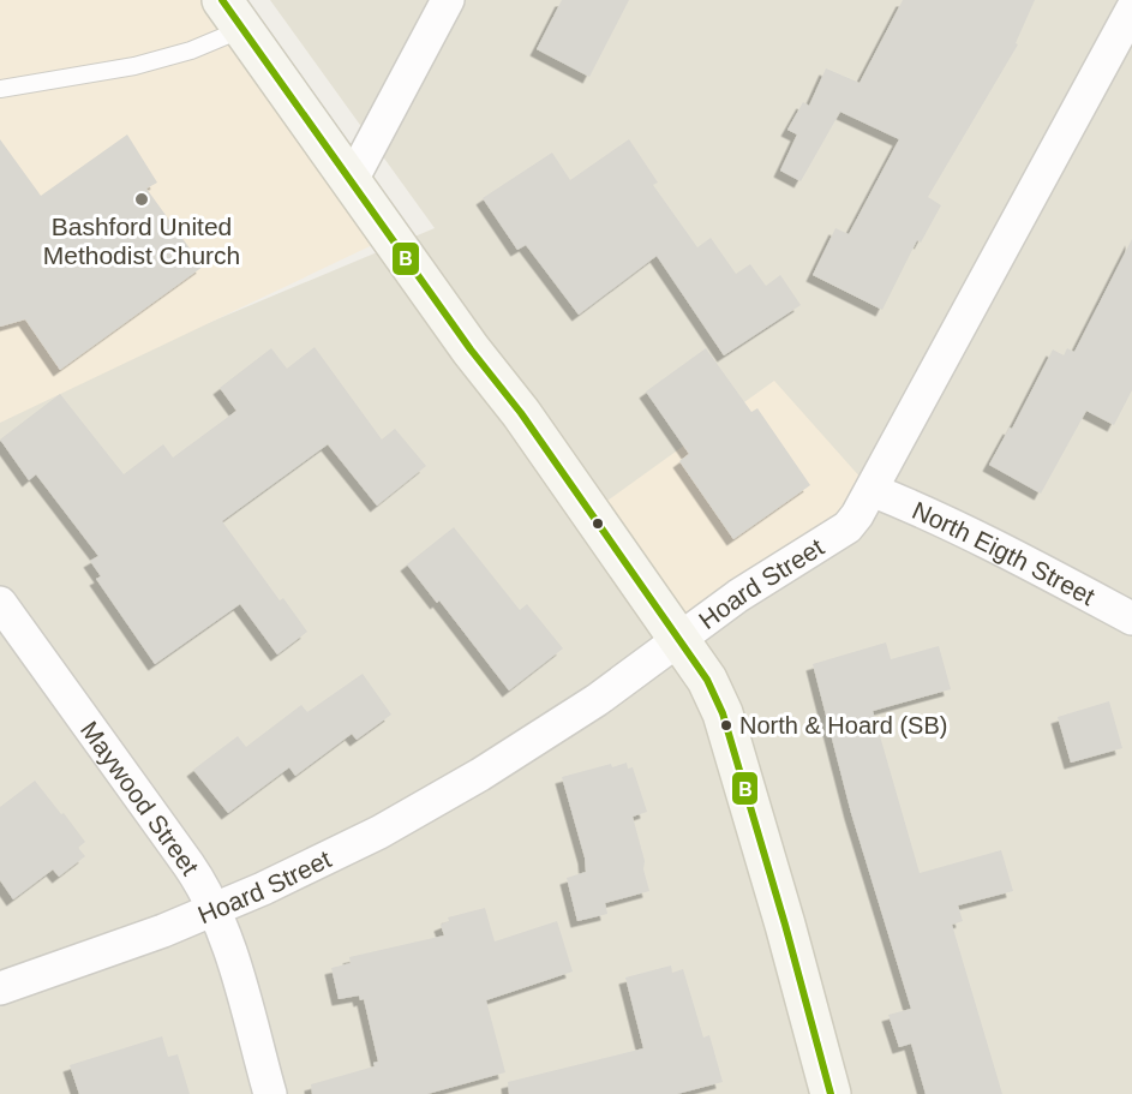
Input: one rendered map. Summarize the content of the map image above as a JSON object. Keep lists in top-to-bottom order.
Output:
{
  "streets": {
    "street": ["North Eigth Street", "Hoard Street", "Maywood Street"]
  },
  "crossings": [
    ["North Eigth Street", "Hoard Street"],
    ["Hoard Street", "Maywood Street"]
  ],
  "places": ["Bashford United Methodist Church", "North & Hoard (SB)"],
  "lines": ["transit line B"]
}
